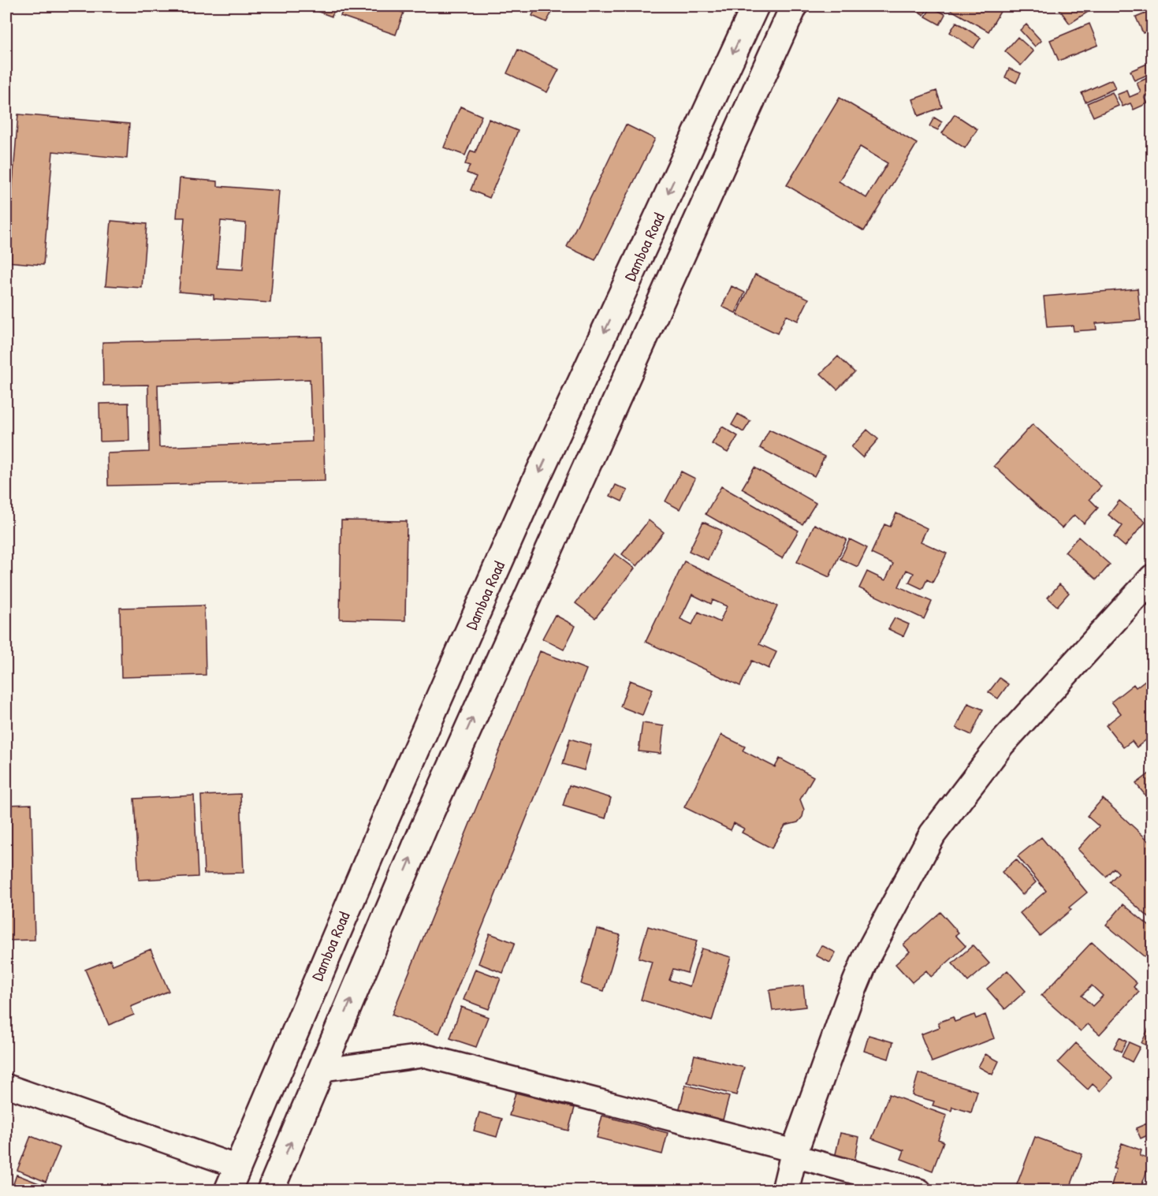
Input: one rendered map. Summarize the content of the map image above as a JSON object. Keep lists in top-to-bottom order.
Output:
{
  "streets": {
    "main road": ["Damboa Road"]
  }
}
